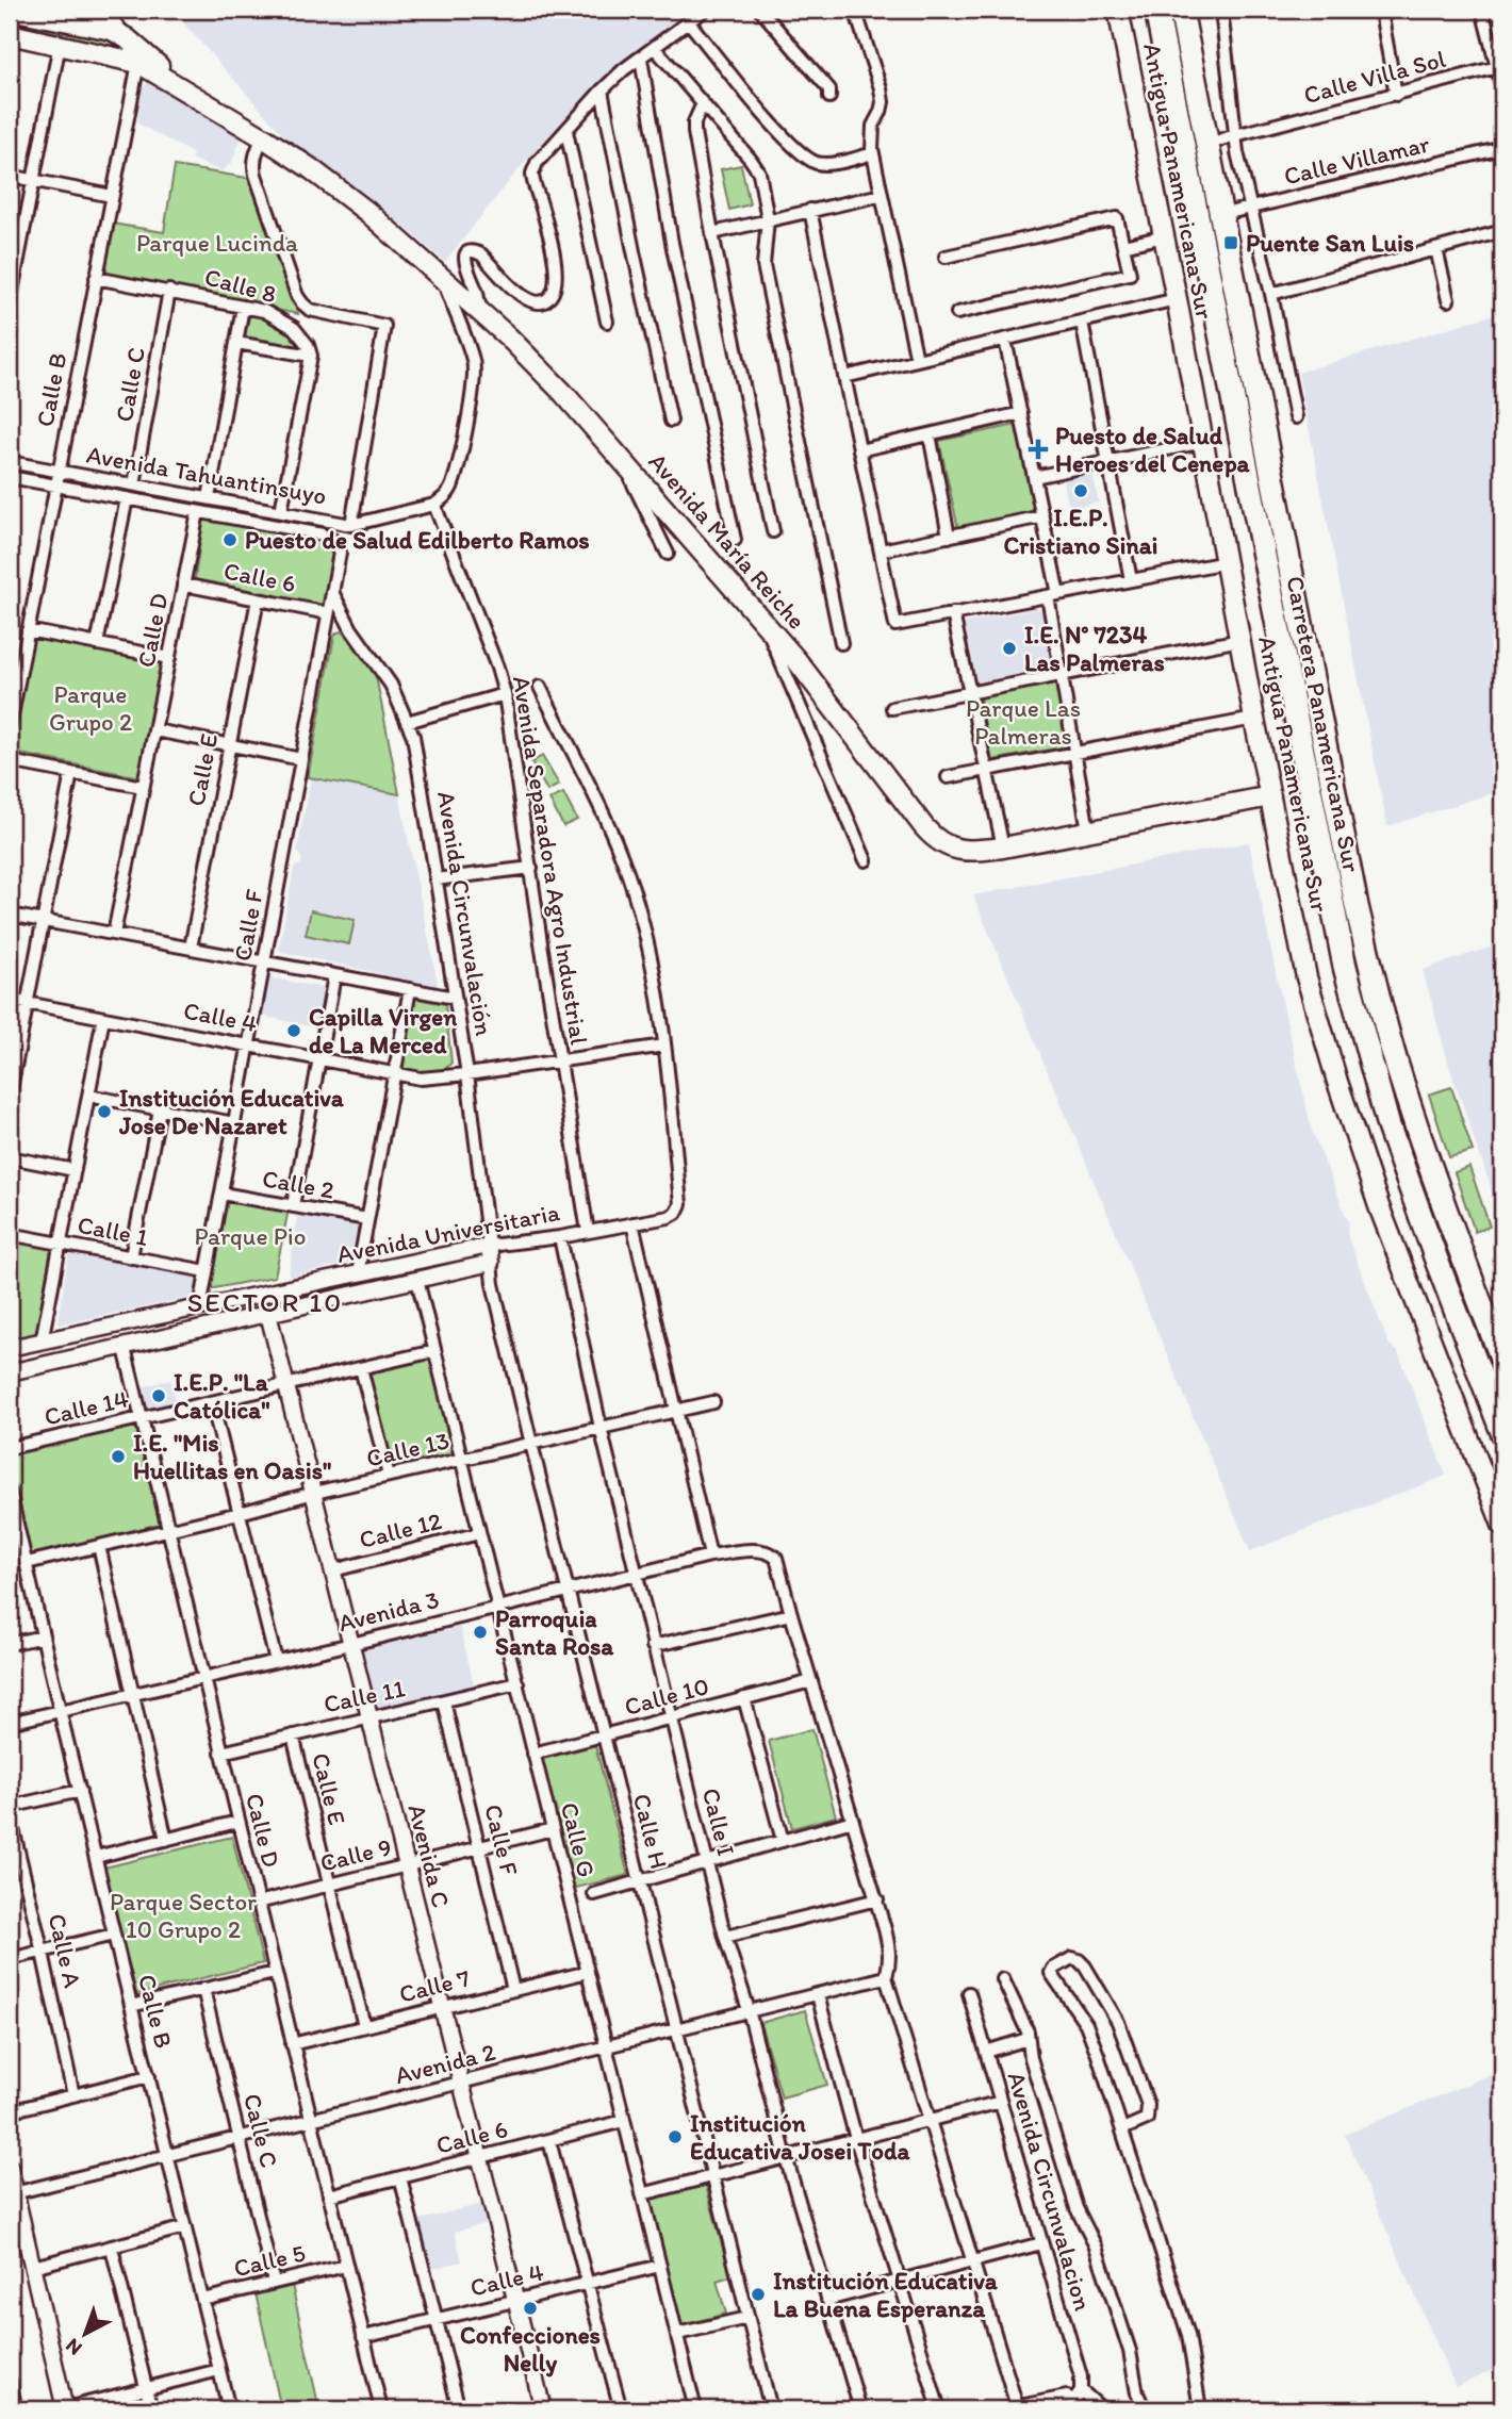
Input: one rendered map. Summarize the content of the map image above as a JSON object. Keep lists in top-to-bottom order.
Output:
{
  "streets": {
    "highway": ["Carretera Panamericana Sur"],
    "main road": ["Antigua Panamericana Sur", "Avenida María Reiche"],
    "street": [
      "Calle Villa Sol",
      "Calle Villamar",
      "Calle 8",
      "Calle C",
      "Calle B",
      "Avenida Tahuantinsuyo",
      "Calle 6",
      "Calle D",
      "Calle E",
      "Avenida Separadora Agro Industrial",
      "Avenida Circunvalación",
      "Calle F",
      "Calle 4",
      "Calle 2",
      "Calle 1",
      "Avenida Universitaria",
      "Calle 14",
      "Calle 13",
      "Calle 12",
      "Avenida 3",
      "Calle 11",
      "Calle 10",
      "Calle I",
      "Calle H",
      "Calle G",
      "Calle 9",
      "Avenida C",
      "Calle A",
      "Calle 7",
      "Avenida 2",
      "Avenida Circunvalacion",
      "Calle 5"
    ]
  },
  "crossings": [
    ["Calle Villa Sol", "Carretera Panamericana Sur"],
    ["Calle Villamar", "Carretera Panamericana Sur"],
    ["Antigua Panamericana Sur", "Avenida María Reiche"],
    ["Calle 8", "Calle C"],
    ["Calle 8", "Calle B"],
    ["Calle C", "Avenida Tahuantinsuyo"],
    ["Calle C", "Avenida 2"],
    ["Calle C", "Calle 5"],
    ["Calle B", "Avenida Tahuantinsuyo"],
    ["Calle B", "Avenida María Reiche"],
    ["Calle B", "Calle 13"],
    ["Calle B", "Avenida 3"],
    ["Calle B", "Avenida 2"],
    ["Calle B", "Calle 5"],
    ["Avenida Tahuantinsuyo", "Calle D"],
    ["Avenida Tahuantinsuyo", "Calle F"],
    ["Calle 6", "Calle D"],
    ["Calle 6", "Calle E"],
    ["Calle 6", "Calle F"],
    ["Calle 6", "Calle G"],
    ["Calle 6", "Avenida C"],
    ["Calle D", "Calle 4"],
    ["Calle D", "Avenida Universitaria"],
    ["Calle D", "Calle 14"],
    ["Calle D", "Calle 13"],
    ["Calle D", "Avenida 3"],
    ["Calle D", "Calle 11"],
    ["Calle D", "Calle 9"],
    ["Calle D", "Calle 7"],
    ["Calle D", "Avenida 2"],
    ["Calle D", "Calle 5"],
    ["Calle E", "Calle 11"],
    ["Calle E", "Calle 9"],
    ["Calle E", "Calle 7"],
    ["Avenida Separadora Agro Industrial", "Calle 4"],
    ["Avenida Separadora Agro Industrial", "Avenida Universitaria"],
    ["Avenida Circunvalación", "Calle F"],
    ["Avenida Circunvalación", "Calle 4"],
    ["Avenida Circunvalación", "Avenida Universitaria"],
    ["Avenida Circunvalación", "Calle H"],
    ["Calle F", "Calle 4"],
    ["Calle F", "Calle 2"],
    ["Calle F", "Calle 1"],
    ["Calle F", "Avenida Universitaria"],
    ["Calle F", "Calle 11"],
    ["Calle F", "Calle 9"],
    ["Calle F", "Calle 7"],
    ["Calle 4", "Avenida Universitaria"],
    ["Calle 4", "Calle G"],
    ["Calle 4", "Avenida C"],
    ["Avenida Universitaria", "Calle I"],
    ["Avenida Universitaria", "Calle H"],
    ["Avenida Universitaria", "Calle G"],
    ["Avenida Universitaria", "Avenida C"],
    ["Calle 14", "Calle G"],
    ["Calle 14", "Avenida C"],
    ["Calle 13", "Calle I"],
    ["Calle 13", "Calle H"],
    ["Calle 13", "Calle G"],
    ["Calle 13", "Avenida C"],
    ["Calle 12", "Calle G"],
    ["Calle 12", "Avenida C"],
    ["Avenida 3", "Calle I"],
    ["Avenida 3", "Calle H"],
    ["Avenida 3", "Calle G"],
    ["Avenida 3", "Avenida C"],
    ["Calle 11", "Calle G"],
    ["Calle 11", "Avenida C"],
    ["Calle 10", "Calle I"],
    ["Calle 10", "Calle H"],
    ["Calle 10", "Calle G"],
    ["Calle I", "Avenida 2"],
    ["Calle H", "Avenida 2"],
    ["Calle G", "Calle 9"],
    ["Calle G", "Calle 7"],
    ["Calle G", "Avenida 2"],
    ["Calle 9", "Avenida C"],
    ["Avenida C", "Calle 7"],
    ["Avenida C", "Avenida 2"]
  ],
  "districts": ["SECTOR 10"],
  "parks": [
    "Parque Lucinda",
    "Parque Grupo 2",
    "Parque Las Palmeras",
    "Parque Pio",
    "Parque Sector 10 Grupo 2"
  ],
  "places": {
    "transit": ["Puente San Luis"],
    "health": ["Puesto de Salud Heroes del Cenepa"],
    "other": [
      "I.E.P. Cristiano Sinai",
      "Puesto de Salud Edilberto Ramos",
      "I.E. N° 7234 Las Palmeras",
      "Capilla Virgen de La Merced",
      "Institución Educativa Jose De Nazaret",
      "I.E.P. \"La Católica\"",
      "I.E. \"Mis Huellitas en Oasis\"",
      "Parroquia Santa Rosa",
      "Institución Educativa Josei Toda",
      "Institución Educativa La Buena Esperanza",
      "Confecciones Nelly"
    ]
  },
  "north": "bottom left"
}
